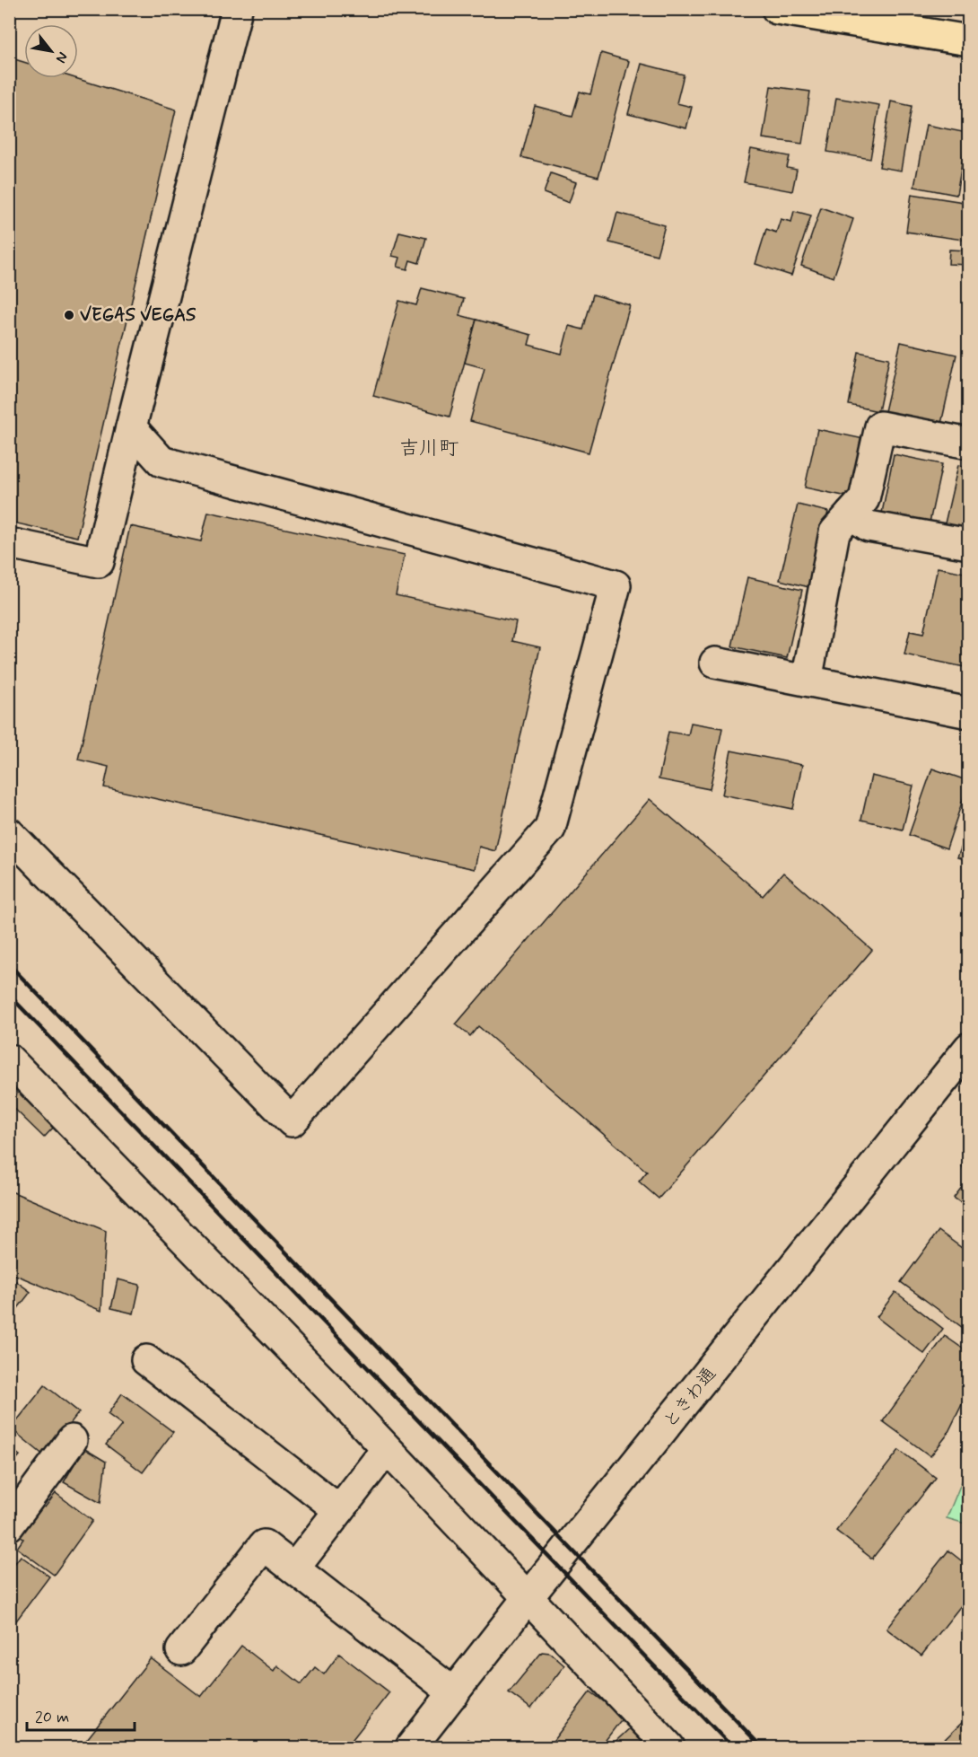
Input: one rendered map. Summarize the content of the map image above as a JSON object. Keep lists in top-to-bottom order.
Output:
{
  "streets": {
    "street": ["ときわ通"]
  },
  "districts": ["吉川町"],
  "places": ["VEGAS VEGAS"],
  "scale_bar": "20 m",
  "north": "bottom right"
}
